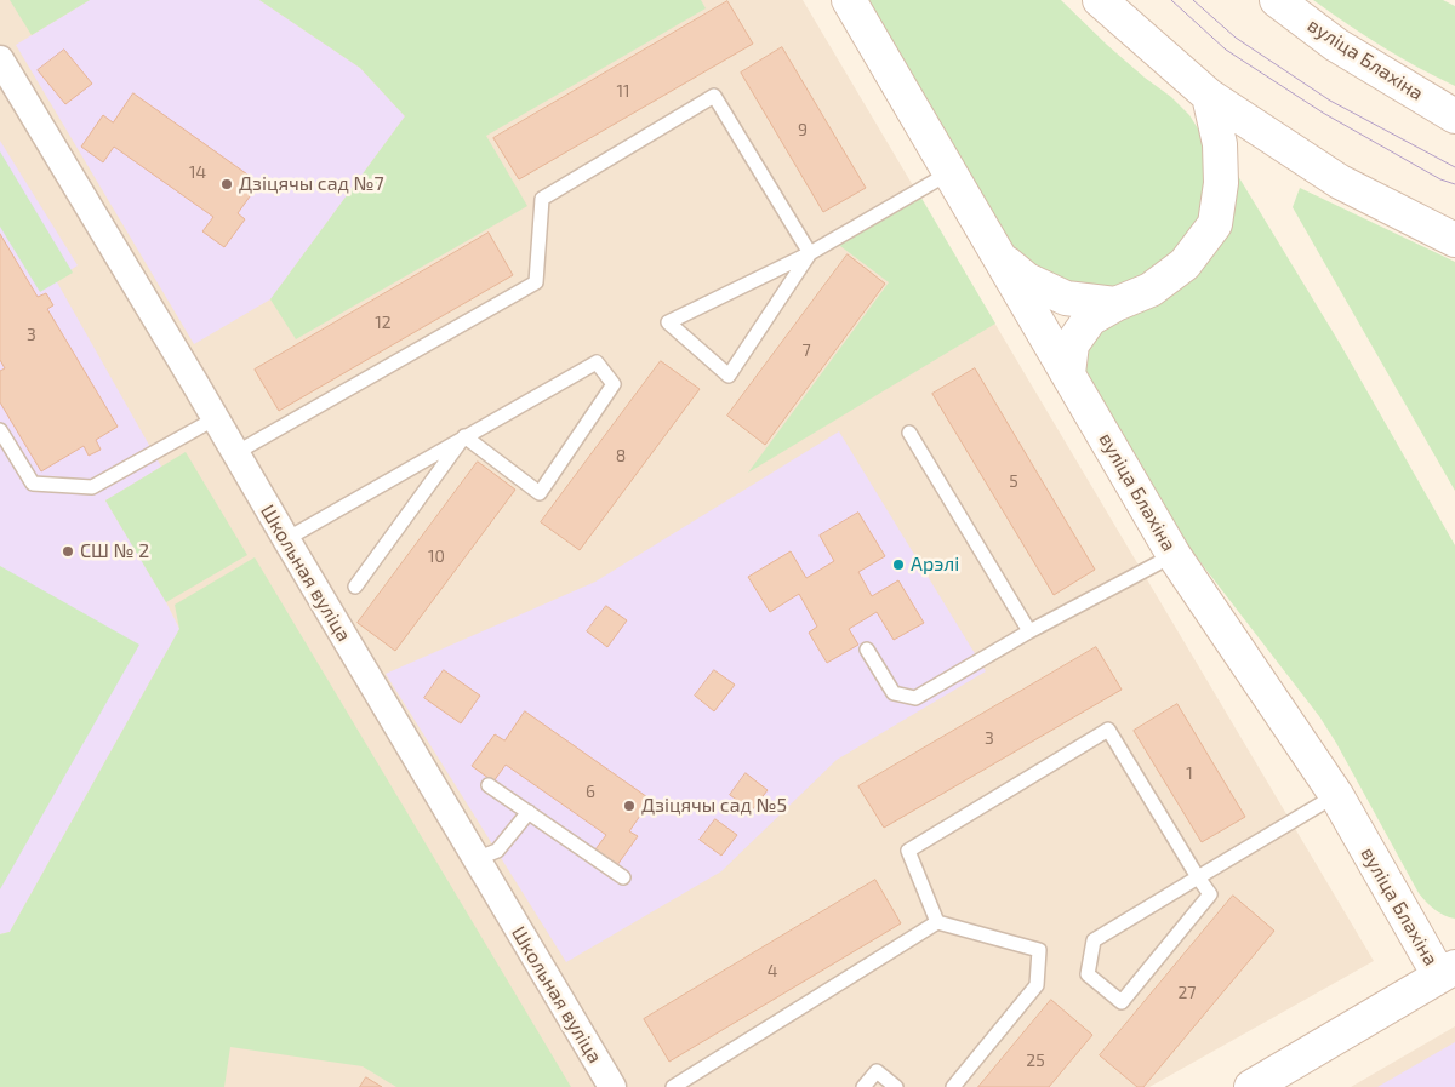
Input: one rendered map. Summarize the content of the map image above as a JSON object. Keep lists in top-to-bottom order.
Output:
{
  "streets": {
    "main road": ["вуліца Блахіна"],
    "street": ["Школьная вуліца"]
  },
  "places": [
    "Дзіцячы сад №7",
    "СШ № 2",
    "Арэлі",
    "Дзіцячы сад №5"
  ],
  "house_numbers": [
    "11",
    "9",
    "14",
    "12",
    "3",
    "7",
    "8",
    "5",
    "10",
    "3",
    "1",
    "6",
    "4",
    "27",
    "25"
  ]
}
